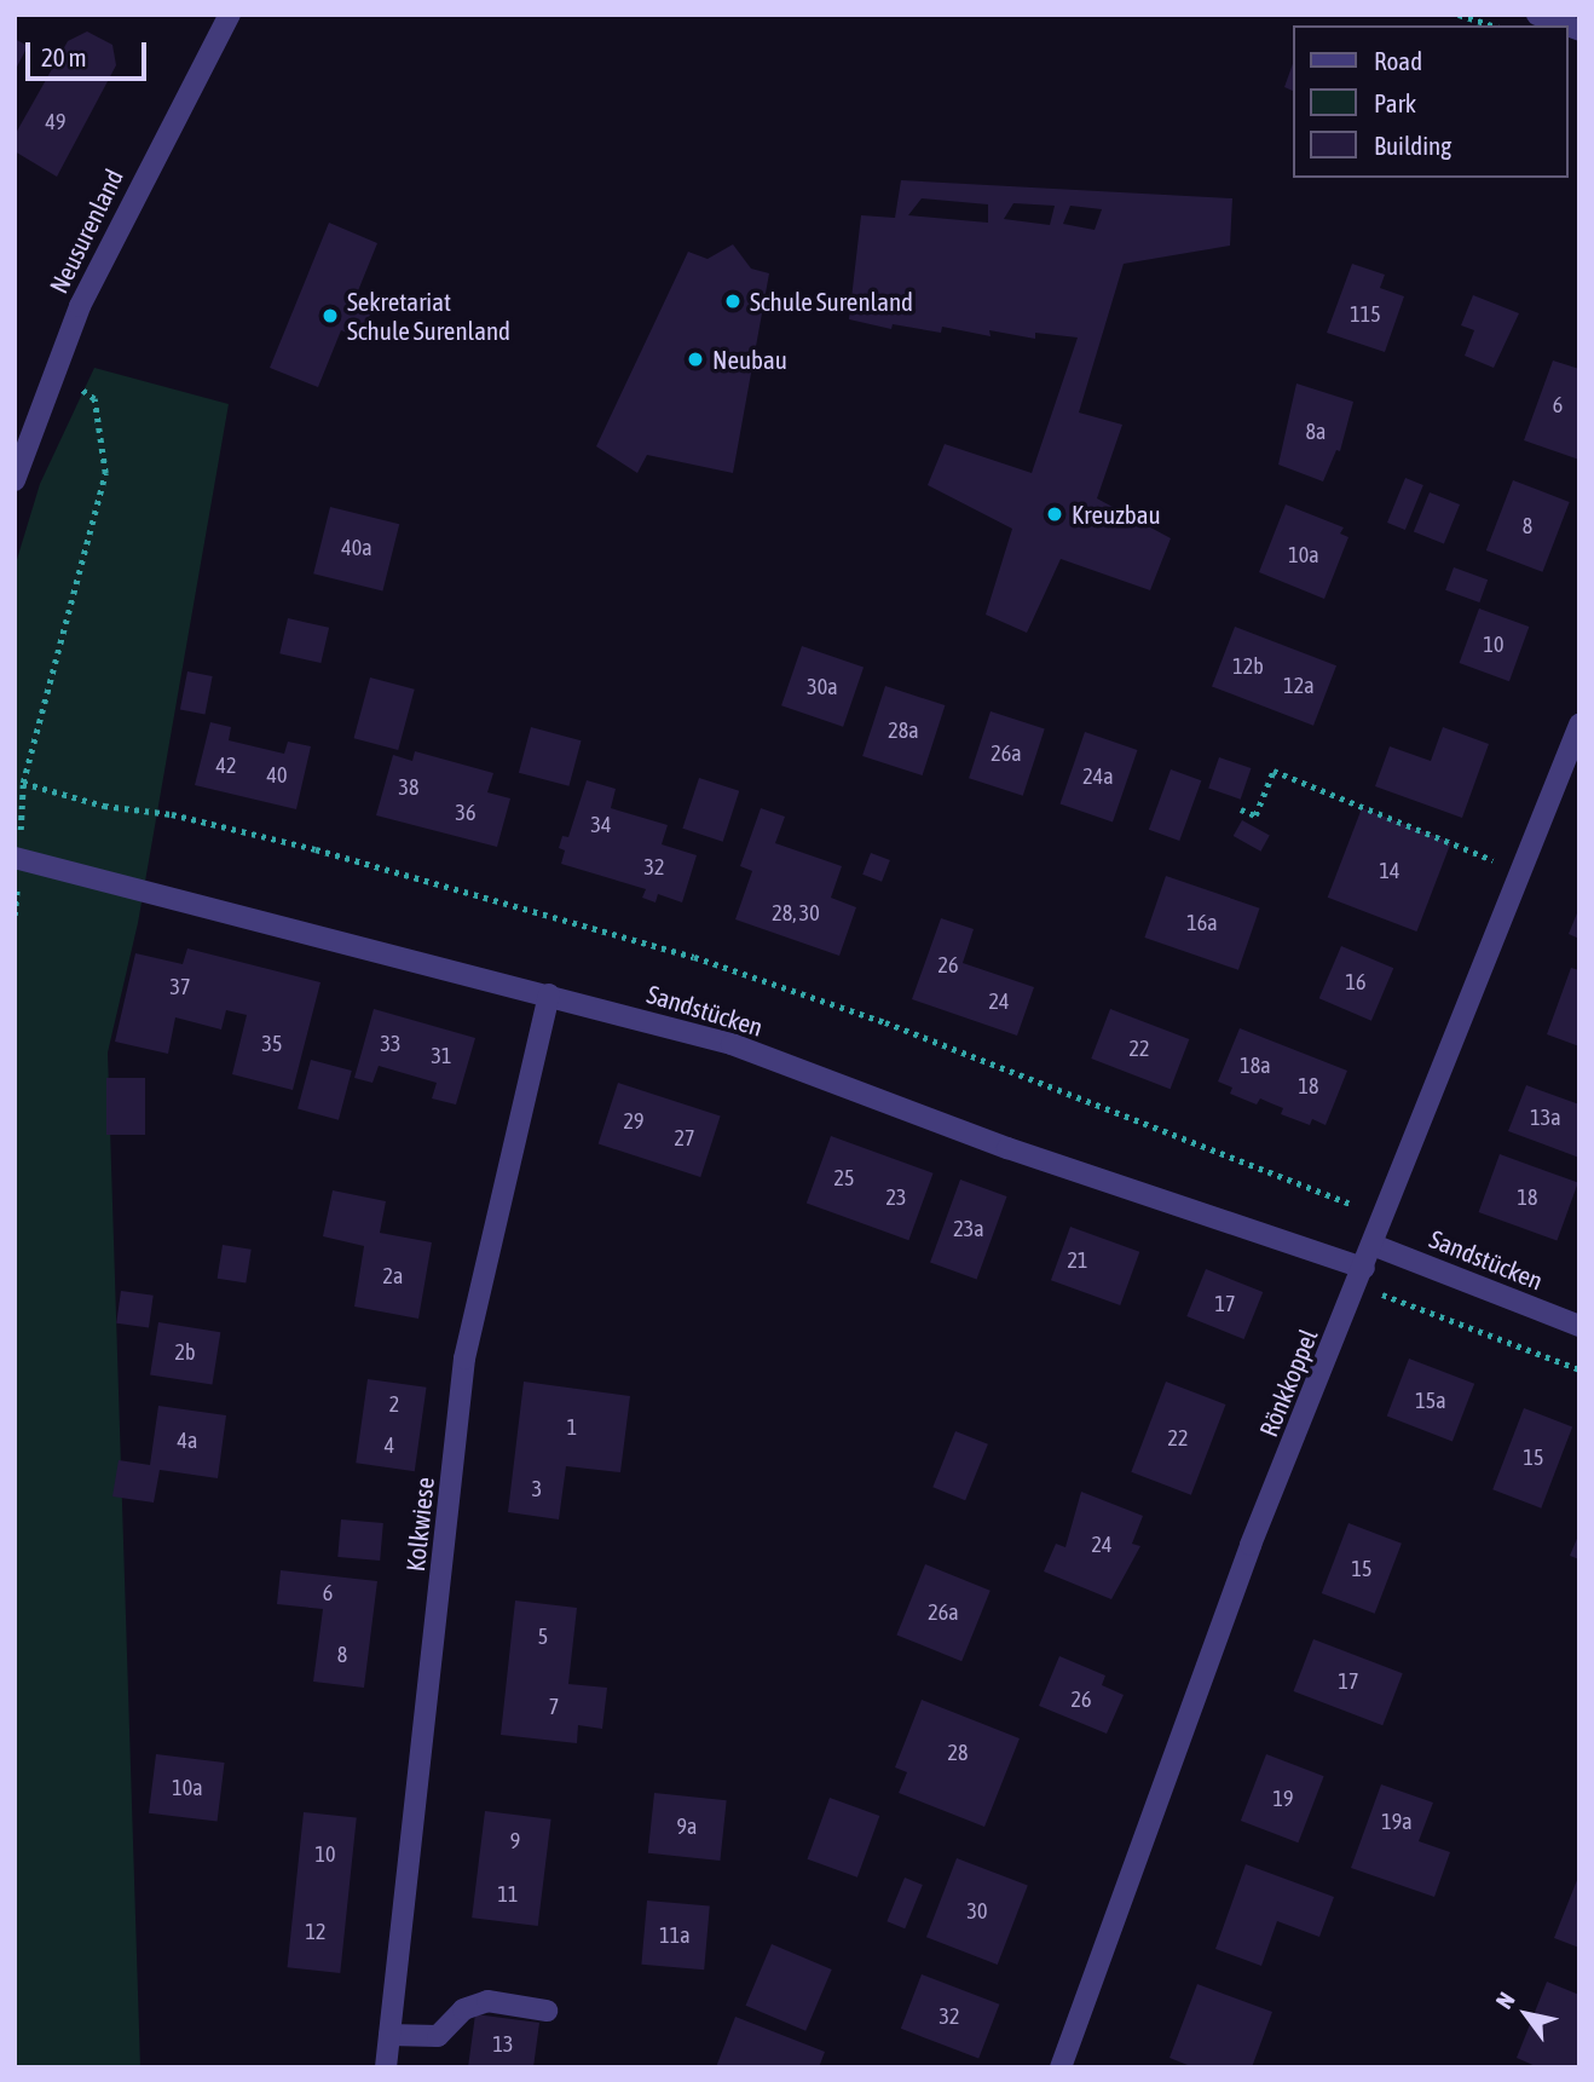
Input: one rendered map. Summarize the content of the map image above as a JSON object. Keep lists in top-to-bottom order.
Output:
{
  "streets": {
    "street": [
      "Neusurenland",
      "Sandstücken",
      "Rönkkoppel",
      "Kolkwiese"
    ]
  },
  "crossings": [
    ["Sandstücken", "Rönkkoppel"],
    ["Sandstücken", "Kolkwiese"]
  ],
  "places": [
    "Schule Surenland",
    "Sekretariat Schule Surenland",
    "Neubau",
    "Kreuzbau"
  ],
  "house_numbers": [
    "49",
    "115",
    "6",
    "8a",
    "8",
    "40a",
    "10a",
    "10",
    "12b",
    "12a",
    "30a",
    "28a",
    "26a",
    "42",
    "40",
    "24a",
    "38",
    "36",
    "34",
    "32",
    "14",
    "28, 30",
    "16a",
    "26",
    "16",
    "37",
    "24",
    "35",
    "33",
    "22",
    "31",
    "18a",
    "18",
    "13a",
    "29",
    "27",
    "25",
    "23",
    "18",
    "23a",
    "21",
    "2a",
    "17",
    "2b",
    "15a",
    "2",
    "1",
    "22",
    "4a",
    "4",
    "15",
    "3",
    "24",
    "15",
    "6",
    "26a",
    "5",
    "8",
    "17",
    "26",
    "7",
    "28",
    "10a",
    "19",
    "19a",
    "9a",
    "9",
    "10",
    "11",
    "30",
    "12",
    "11a",
    "32",
    "13"
  ],
  "legend": ["Road", "Park", "Building"],
  "scale_bar": "20 m",
  "north": "top left"
}
